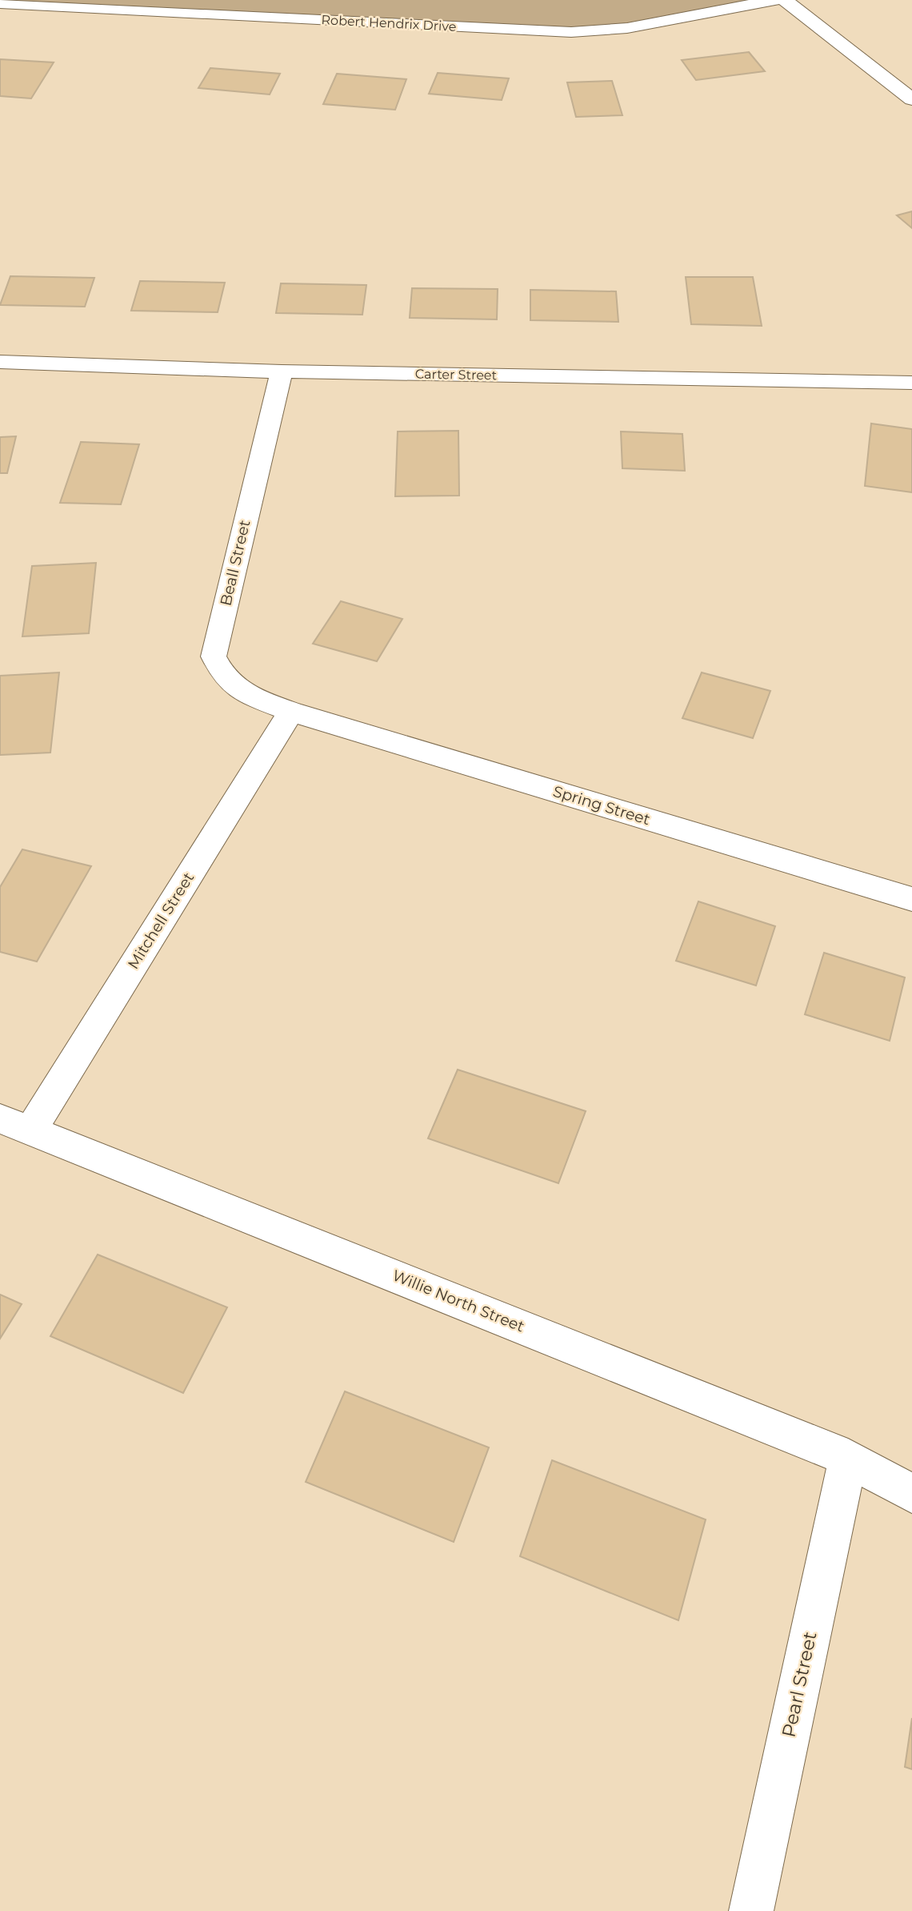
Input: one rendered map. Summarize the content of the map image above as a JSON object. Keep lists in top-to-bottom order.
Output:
{
  "streets": {
    "street": [
      "Robert Hendrix Drive",
      "Carter Street",
      "Beall Street",
      "Spring Street",
      "Mitchell Street",
      "Willie North Street",
      "Pearl Street"
    ]
  },
  "crossings": [
    ["Carter Street", "Beall Street"],
    ["Beall Street", "Spring Street"],
    ["Beall Street", "Mitchell Street"],
    ["Spring Street", "Mitchell Street"],
    ["Mitchell Street", "Willie North Street"],
    ["Willie North Street", "Pearl Street"]
  ]
}
